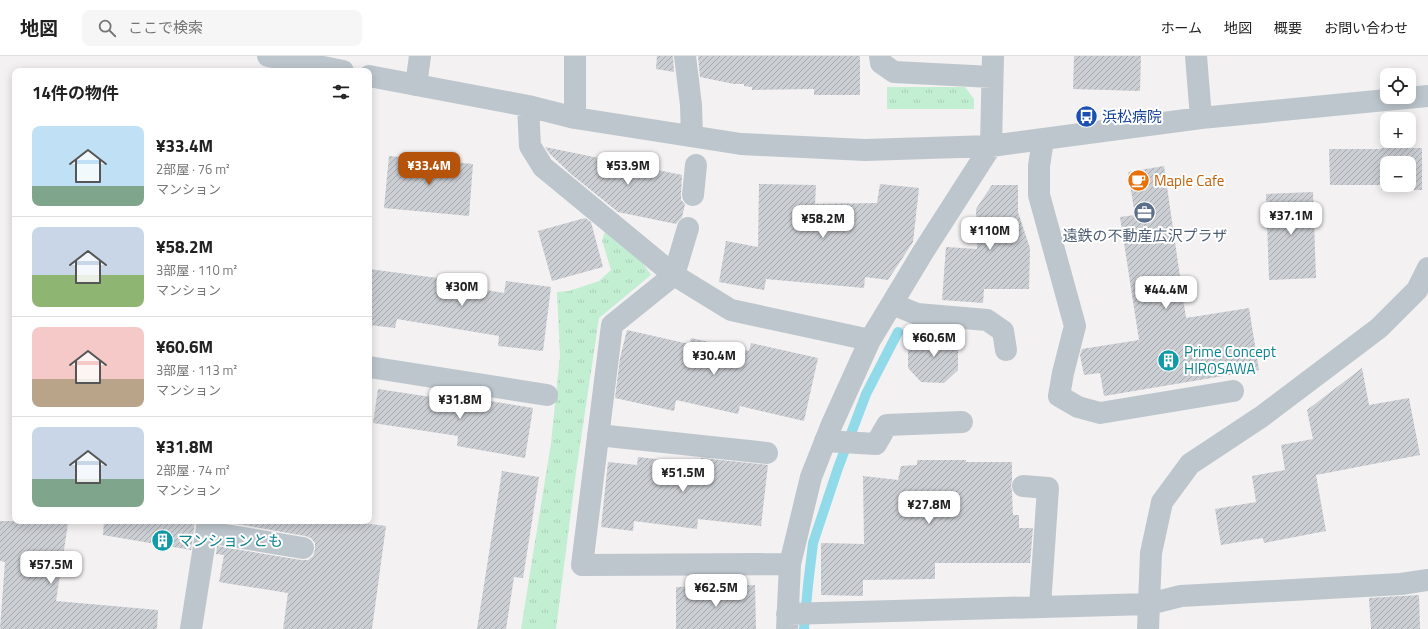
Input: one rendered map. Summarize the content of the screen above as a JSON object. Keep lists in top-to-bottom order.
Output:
{
  "places": {
    "bus stop": ["浜松病院"],
    "cafe": ["Maple Cafe"],
    "office": ["遠鉄の不動産広沢プラザ"],
    "building": ["Prime Concept HIROSAWA", "マンションとも"]
  },
  "page": {
    "header": "地図",
    "search": "ここで検索",
    "nav": [
      "ホーム",
      "地図",
      "概要",
      "お問い合わせ"
    ],
    "map_buttons": ["+", "−"],
    "heading": "14件の物件",
    "list": [
      {
        "name": "¥33.4M",
        "note": "2部屋 · 76 m² · マンション"
      },
      {
        "name": "¥58.2M",
        "note": "3部屋 · 110 m² · マンション"
      },
      {
        "name": "¥60.6M",
        "note": "3部屋 · 113 m² · マンション"
      },
      {
        "name": "¥31.8M",
        "note": "2部屋 · 74 m² · マンション"
      }
    ],
    "price": [
      "¥33.4M",
      "¥53.9M",
      "¥37.1M",
      "¥58.2M",
      "¥110M",
      "¥30M",
      "¥44.4M",
      "¥60.6M",
      "¥30.4M",
      "¥31.8M",
      "¥51.5M",
      "¥27.8M",
      "¥57.5M",
      "¥62.5M"
    ]
  }
}
